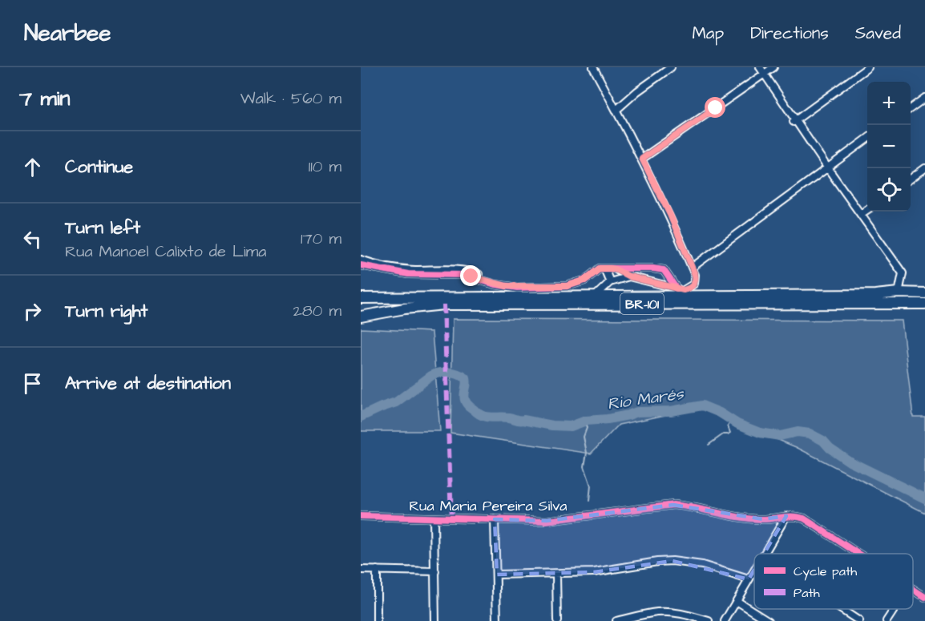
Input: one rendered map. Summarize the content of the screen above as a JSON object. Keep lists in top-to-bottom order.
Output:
{
  "streets": {
    "highway": ["BR-101"],
    "street": ["Rua Maria Pereira Silva"]
  },
  "water": ["Rio Marés"],
  "legend": ["Cycle path", "Path"],
  "page": {
    "header": "Nearbee",
    "nav": ["Map", "Directions", "Saved"],
    "heading": ["7 min", "Walk · 560 m"],
    "map_buttons": ["+", "−"],
    "list": [
      ["Continue", "110 m"],
      ["Turn left", "Rua Manoel Calixto de Lima", "170 m"],
      ["Turn right", "280 m"],
      "Arrive at destination"
    ]
  }
}
